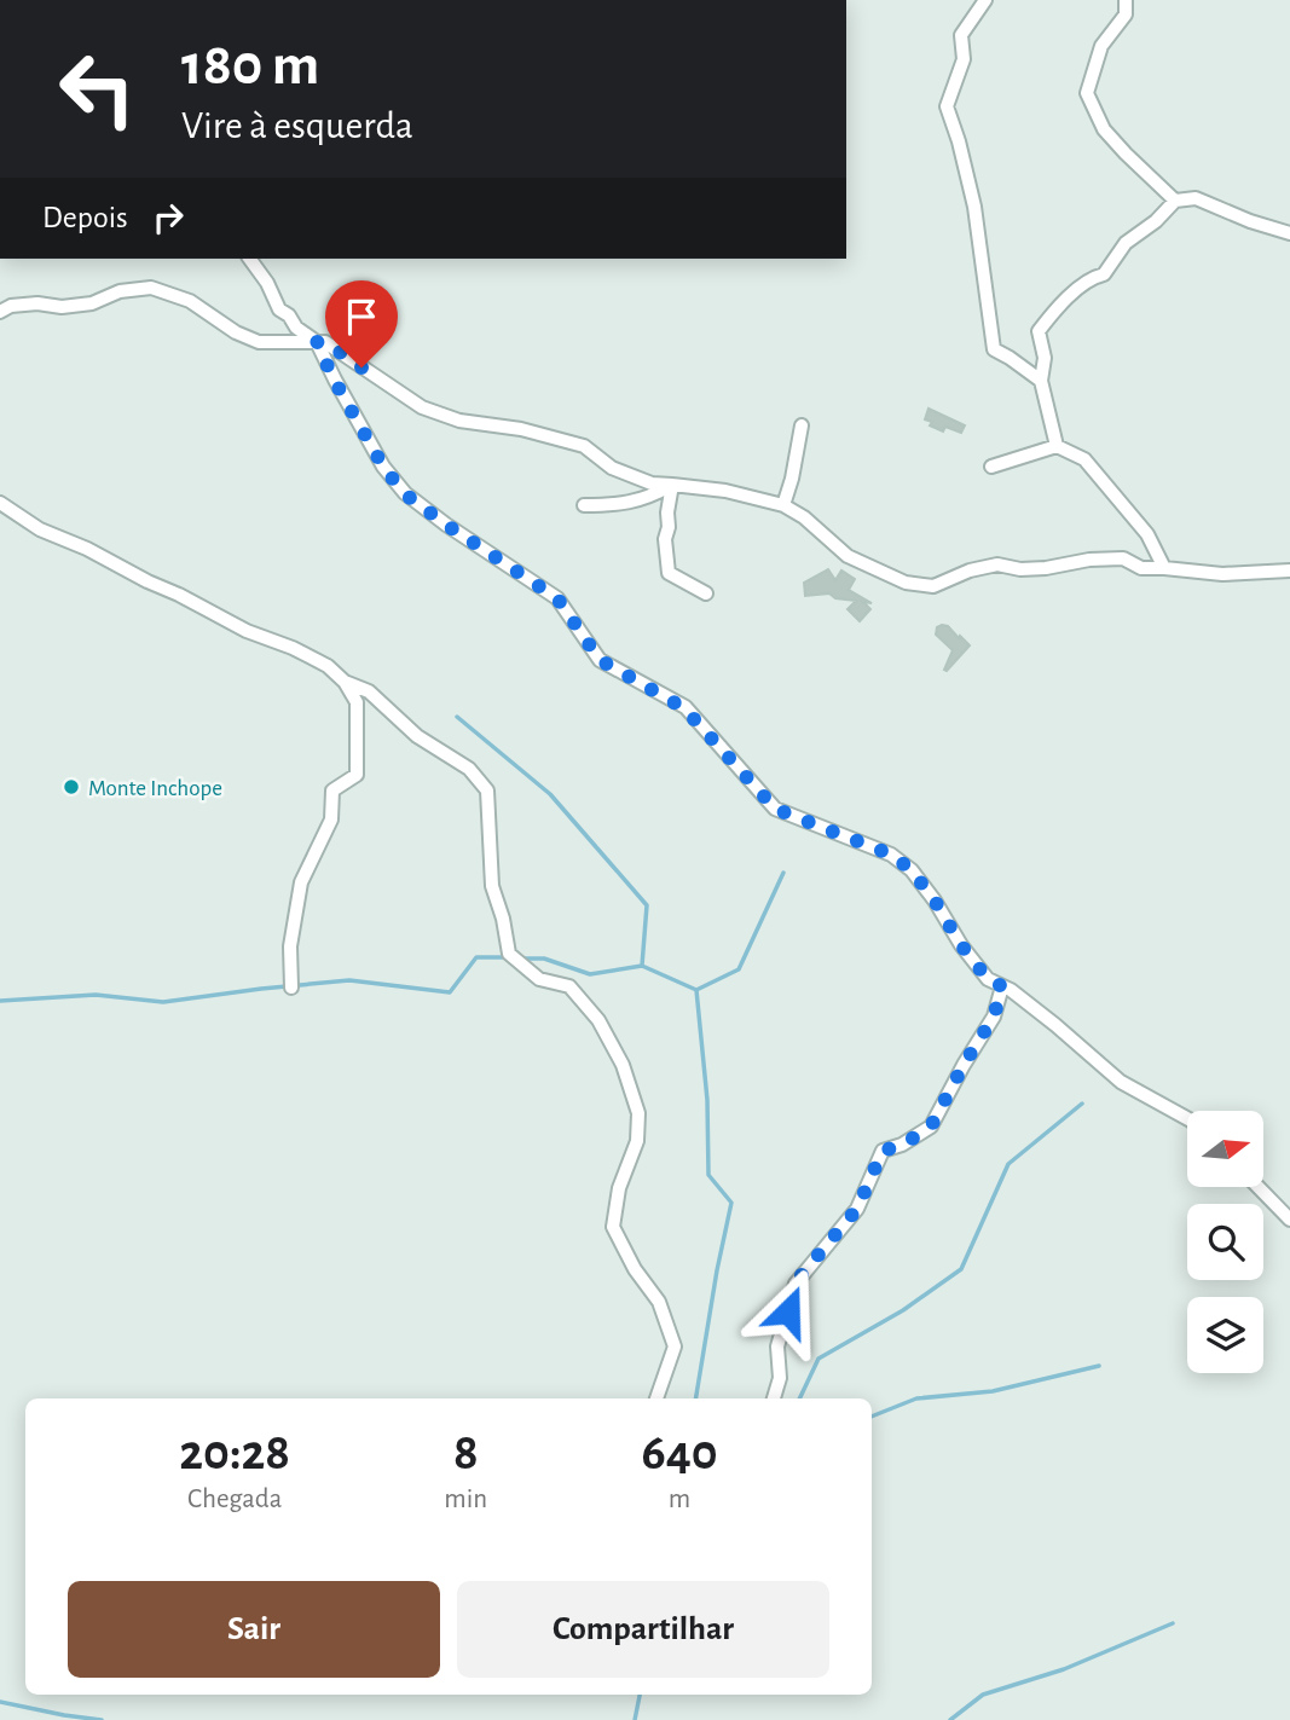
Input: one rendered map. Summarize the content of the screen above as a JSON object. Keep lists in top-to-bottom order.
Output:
{
  "places": ["Monte Inchope"],
  "north": "right",
  "page": {
    "turn": ["180 m", "Vire à esquerda"],
    "then": "Depois",
    "eta": [
      "20:28",
      "Chegada",
      "8",
      "min",
      "640",
      "m"
    ],
    "buttons": ["Sair", "Compartilhar"]
  }
}
